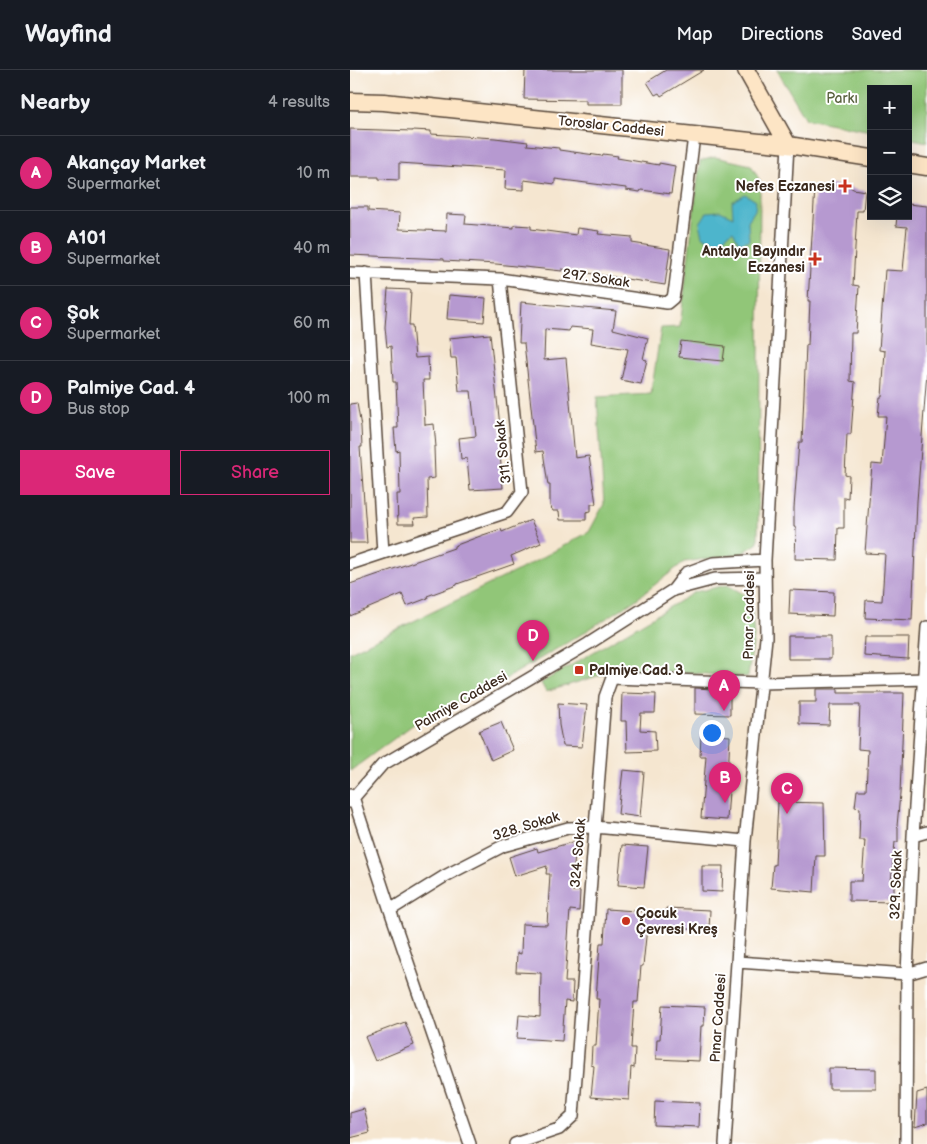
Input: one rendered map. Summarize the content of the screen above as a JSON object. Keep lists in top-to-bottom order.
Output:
{
  "streets": {
    "main road": ["Toroslar Caddesi"],
    "street": [
      "297. Sokak",
      "311. Sokak",
      "Pınar Caddesi",
      "Palmiye Caddesi",
      "328. Sokak",
      "324. Sokak",
      "329. Sokak"
    ]
  },
  "crossings": [
    ["Toroslar Caddesi", "297. Sokak"],
    ["Toroslar Caddesi", "Pınar Caddesi"],
    ["297. Sokak", "311. Sokak"],
    ["Pınar Caddesi", "Palmiye Caddesi"],
    ["Pınar Caddesi", "328. Sokak"],
    ["Pınar Caddesi", "324. Sokak"],
    ["328. Sokak", "324. Sokak"]
  ],
  "parks": ["Parkı"],
  "places": {
    "health": ["Nefes Eczanesi", "Antalya Bayındır Eczanesi"],
    "transit": ["Palmiye Cad. 3"],
    "other": ["Çocuk Çevresi Kreş"]
  },
  "page": {
    "header": "Wayfind",
    "nav": ["Map", "Directions", "Saved"],
    "heading": ["Nearby", "4 results"],
    "map_buttons": ["+", "−"],
    "list": [
      {
        "mark": "A",
        "name": "Akançay Market",
        "note": "Supermarket",
        "value": "10 m"
      },
      {
        "mark": "B",
        "name": "A101",
        "note": "Supermarket",
        "value": "40 m"
      },
      {
        "mark": "C",
        "name": "Şok",
        "note": "Supermarket",
        "value": "60 m"
      },
      {
        "mark": "D",
        "name": "Palmiye Cad. 4",
        "note": "Bus stop",
        "value": "100 m"
      }
    ],
    "buttons": ["Save", "Share"],
    "pins": [
      "D",
      "A",
      "B",
      "C"
    ]
  }
}
